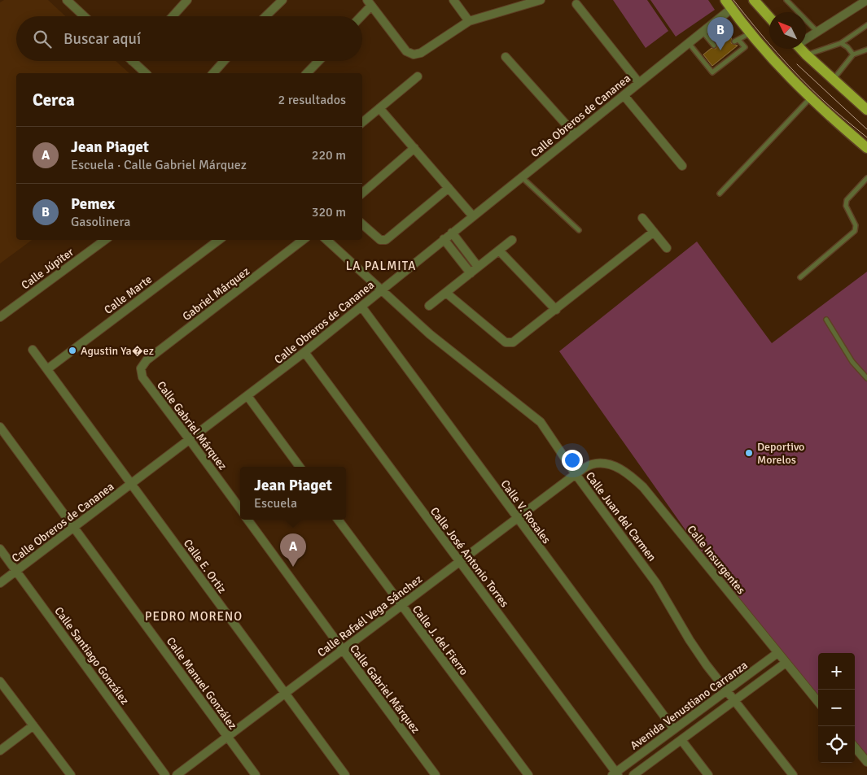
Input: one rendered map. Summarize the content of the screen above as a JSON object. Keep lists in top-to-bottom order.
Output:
{
  "streets": {
    "street": [
      "Calle Obreros de Cananea",
      "Calle Júpiter",
      "Gabriel Márquez",
      "Calle Marte",
      "Calle Gabriel Márquez",
      "Calle V. Rosales",
      "Calle Juan del Carmen",
      "Calle José Antonio Torres",
      "Calle Insurgentes",
      "Calle E. Ortiz",
      "Calle Rafaél Vega Sánchez",
      "Calle J. del Fierro",
      "Calle Santiago González",
      "Calle Manuel González",
      "Avenida Venustiano Carranza"
    ]
  },
  "crossings": [
    ["Calle Obreros de Cananea", "Calle Gabriel Márquez"],
    ["Calle Obreros de Cananea", "Calle V. Rosales"],
    ["Calle Obreros de Cananea", "Calle Juan del Carmen"],
    ["Calle Obreros de Cananea", "Calle José Antonio Torres"],
    ["Calle Obreros de Cananea", "Calle E. Ortiz"],
    ["Calle Obreros de Cananea", "Calle Santiago González"],
    ["Calle Obreros de Cananea", "Calle Manuel González"],
    ["Gabriel Márquez", "Calle Gabriel Márquez"],
    ["Calle Marte", "Calle E. Ortiz"],
    ["Calle Gabriel Márquez", "Calle Rafaél Vega Sánchez"],
    ["Calle V. Rosales", "Calle Rafaél Vega Sánchez"],
    ["Calle V. Rosales", "Avenida Venustiano Carranza"],
    ["Calle Juan del Carmen", "Calle Insurgentes"],
    ["Calle Juan del Carmen", "Calle Rafaél Vega Sánchez"],
    ["Calle Juan del Carmen", "Avenida Venustiano Carranza"],
    ["Calle José Antonio Torres", "Calle Rafaél Vega Sánchez"],
    ["Calle José Antonio Torres", "Avenida Venustiano Carranza"],
    ["Calle Insurgentes", "Calle Rafaél Vega Sánchez"],
    ["Calle Insurgentes", "Avenida Venustiano Carranza"],
    ["Calle E. Ortiz", "Calle Rafaél Vega Sánchez"],
    ["Calle Rafaél Vega Sánchez", "Calle J. del Fierro"],
    ["Calle Rafaél Vega Sánchez", "Calle Manuel González"]
  ],
  "districts": ["LA PALMITA", "PEDRO MORENO"],
  "places": ["Agustin Ya�ez", "Deportivo Morelos"],
  "north": "top left",
  "page": {
    "search": "Buscar aquí",
    "pins": ["B", "A"],
    "heading": ["Cerca", "2 resultados"],
    "list": [
      {
        "mark": "A",
        "name": "Jean Piaget",
        "note": "Escuela · Calle Gabriel Márquez",
        "value": "220 m"
      },
      {
        "mark": "B",
        "name": "Pemex",
        "note": "Gasolinera",
        "value": "320 m"
      }
    ],
    "popup": ["Jean Piaget", "Escuela"],
    "map_buttons": ["+", "−"]
  }
}
